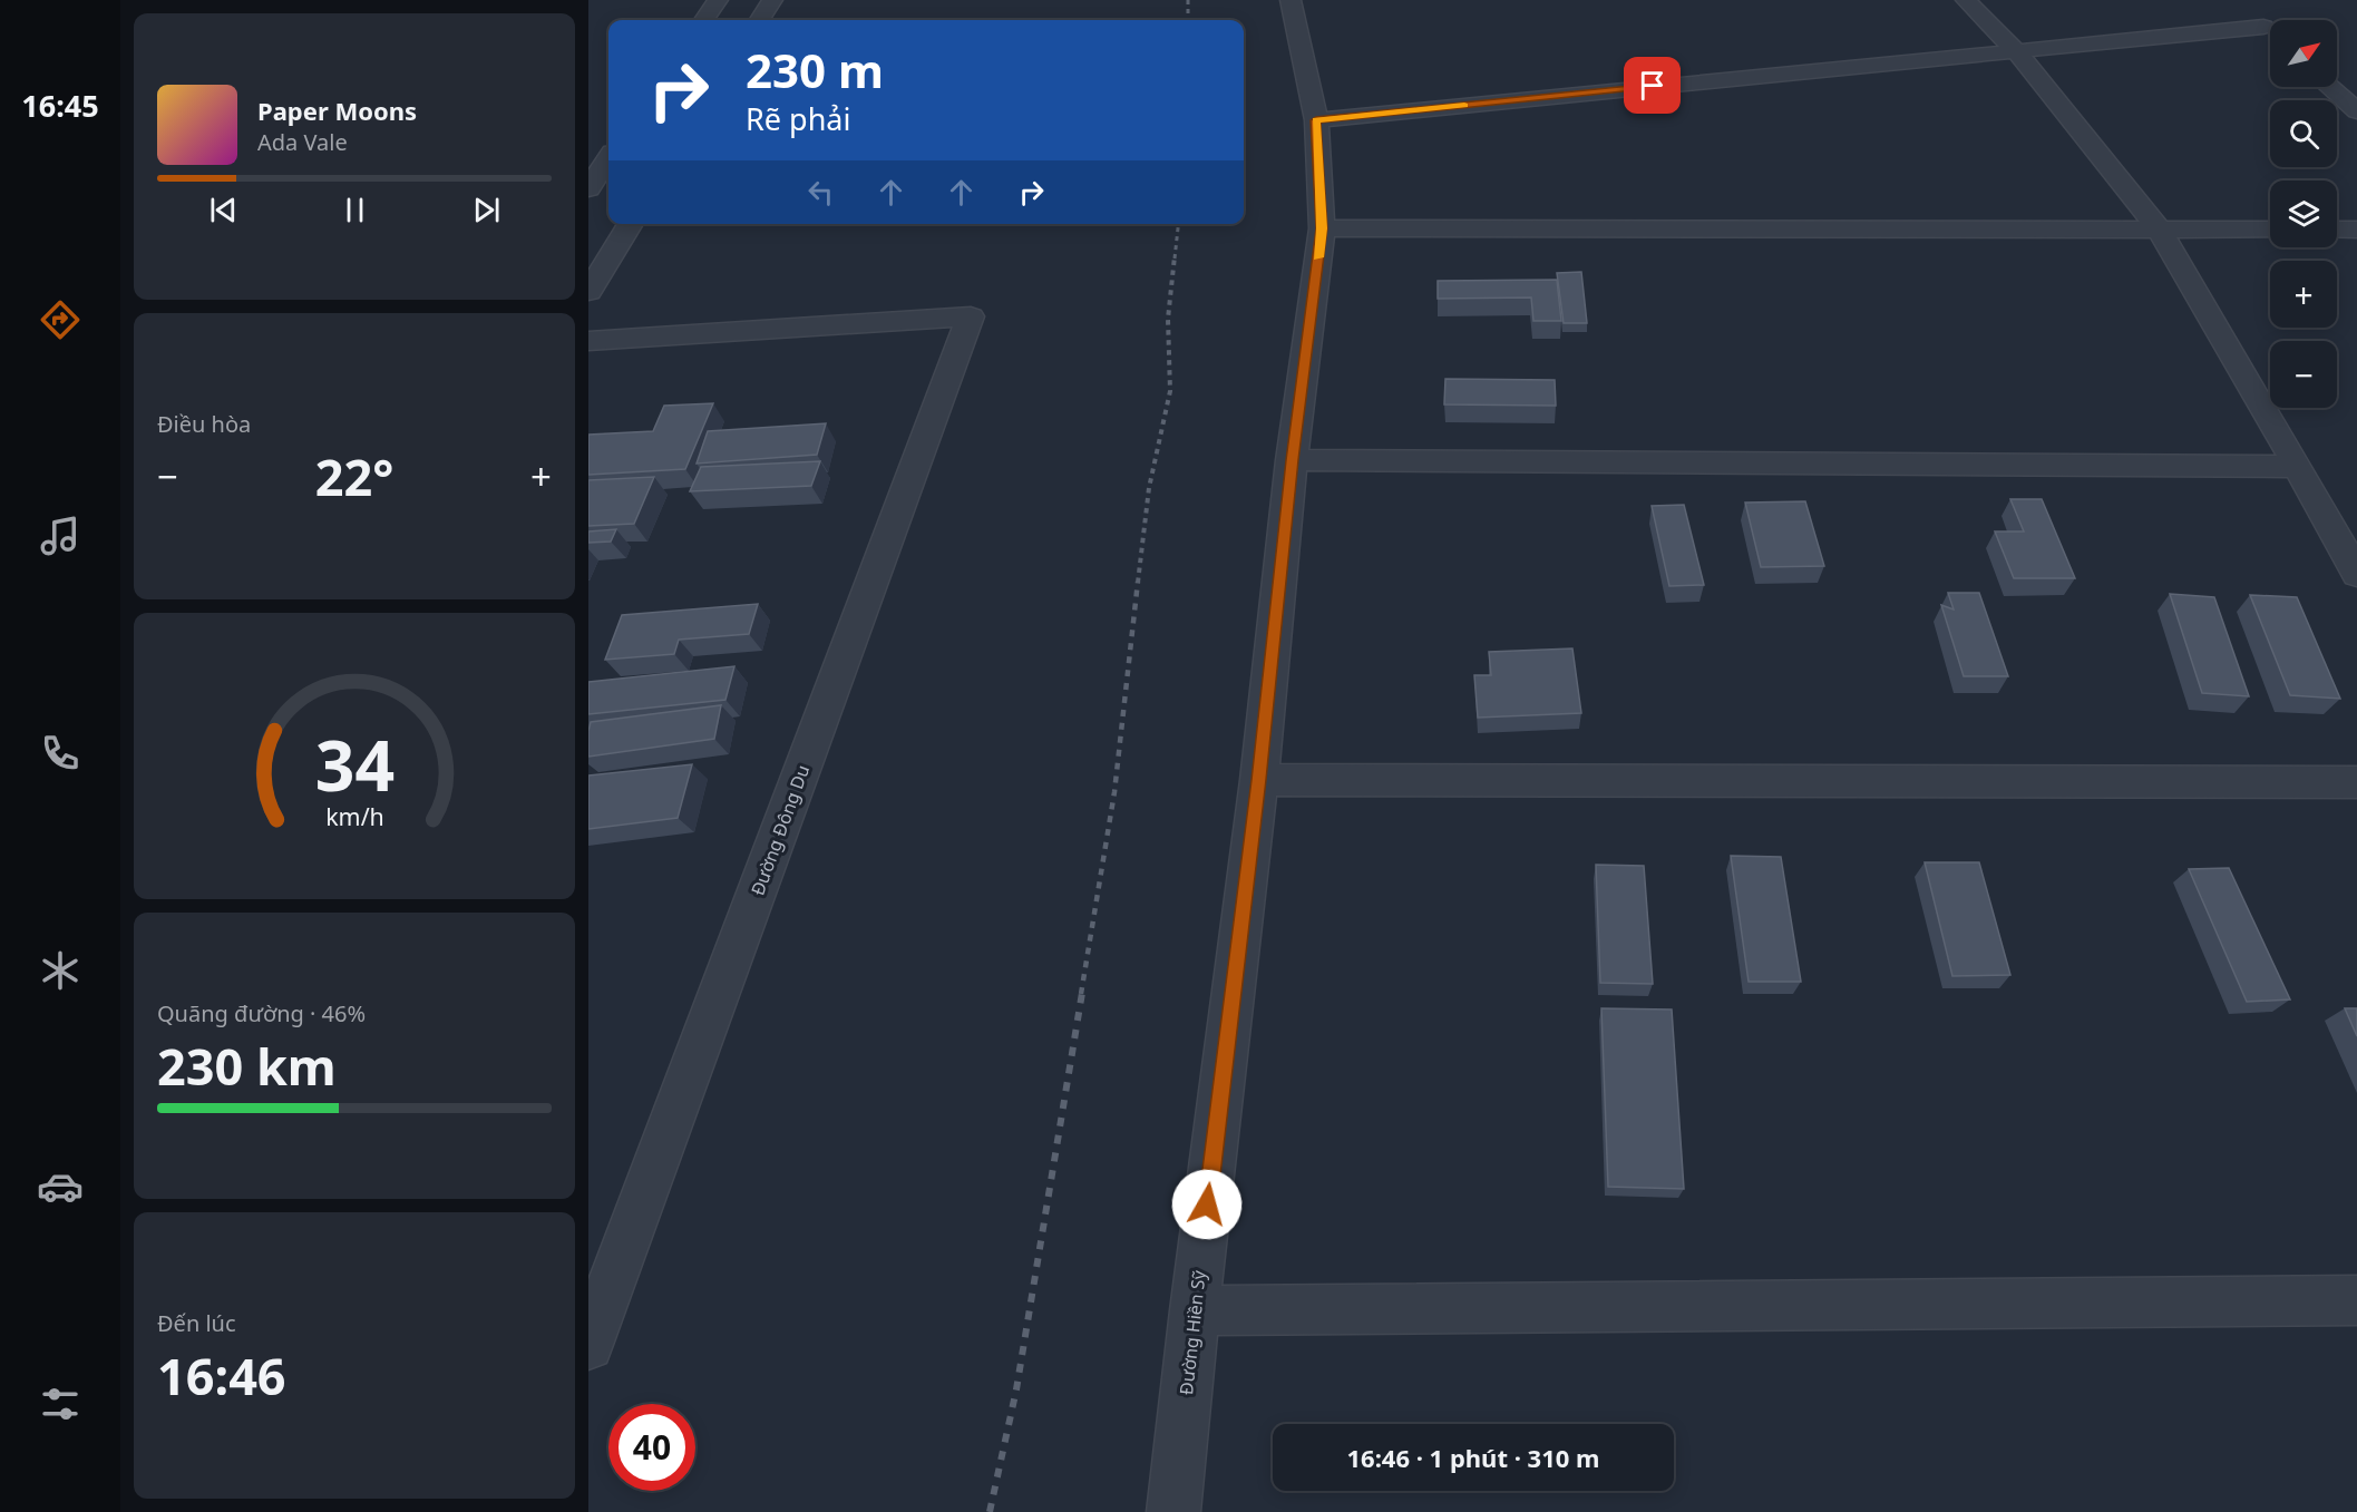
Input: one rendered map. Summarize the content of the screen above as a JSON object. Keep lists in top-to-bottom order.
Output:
{
  "streets": {
    "street": ["Đường Đông Du", "Đường Hiền Sỹ"]
  },
  "north": "top right",
  "page": {
    "tabs": "16:45",
    "map_buttons": ["+", "−"],
    "turn": ["230 m", "Rẽ phải"],
    "song": ["Paper Moons", "Ada Vale"],
    "tile": [
      "Điều hòa",
      ["Quãng đường · 46%", "230 km"],
      ["Đến lúc", "16:46"]
    ],
    "heat": ["−", "22°", "+"],
    "limit": "40",
    "trip": "16:46 · 1 phút · 310 m",
    "gauge": ["34", "km/h"]
  }
}
